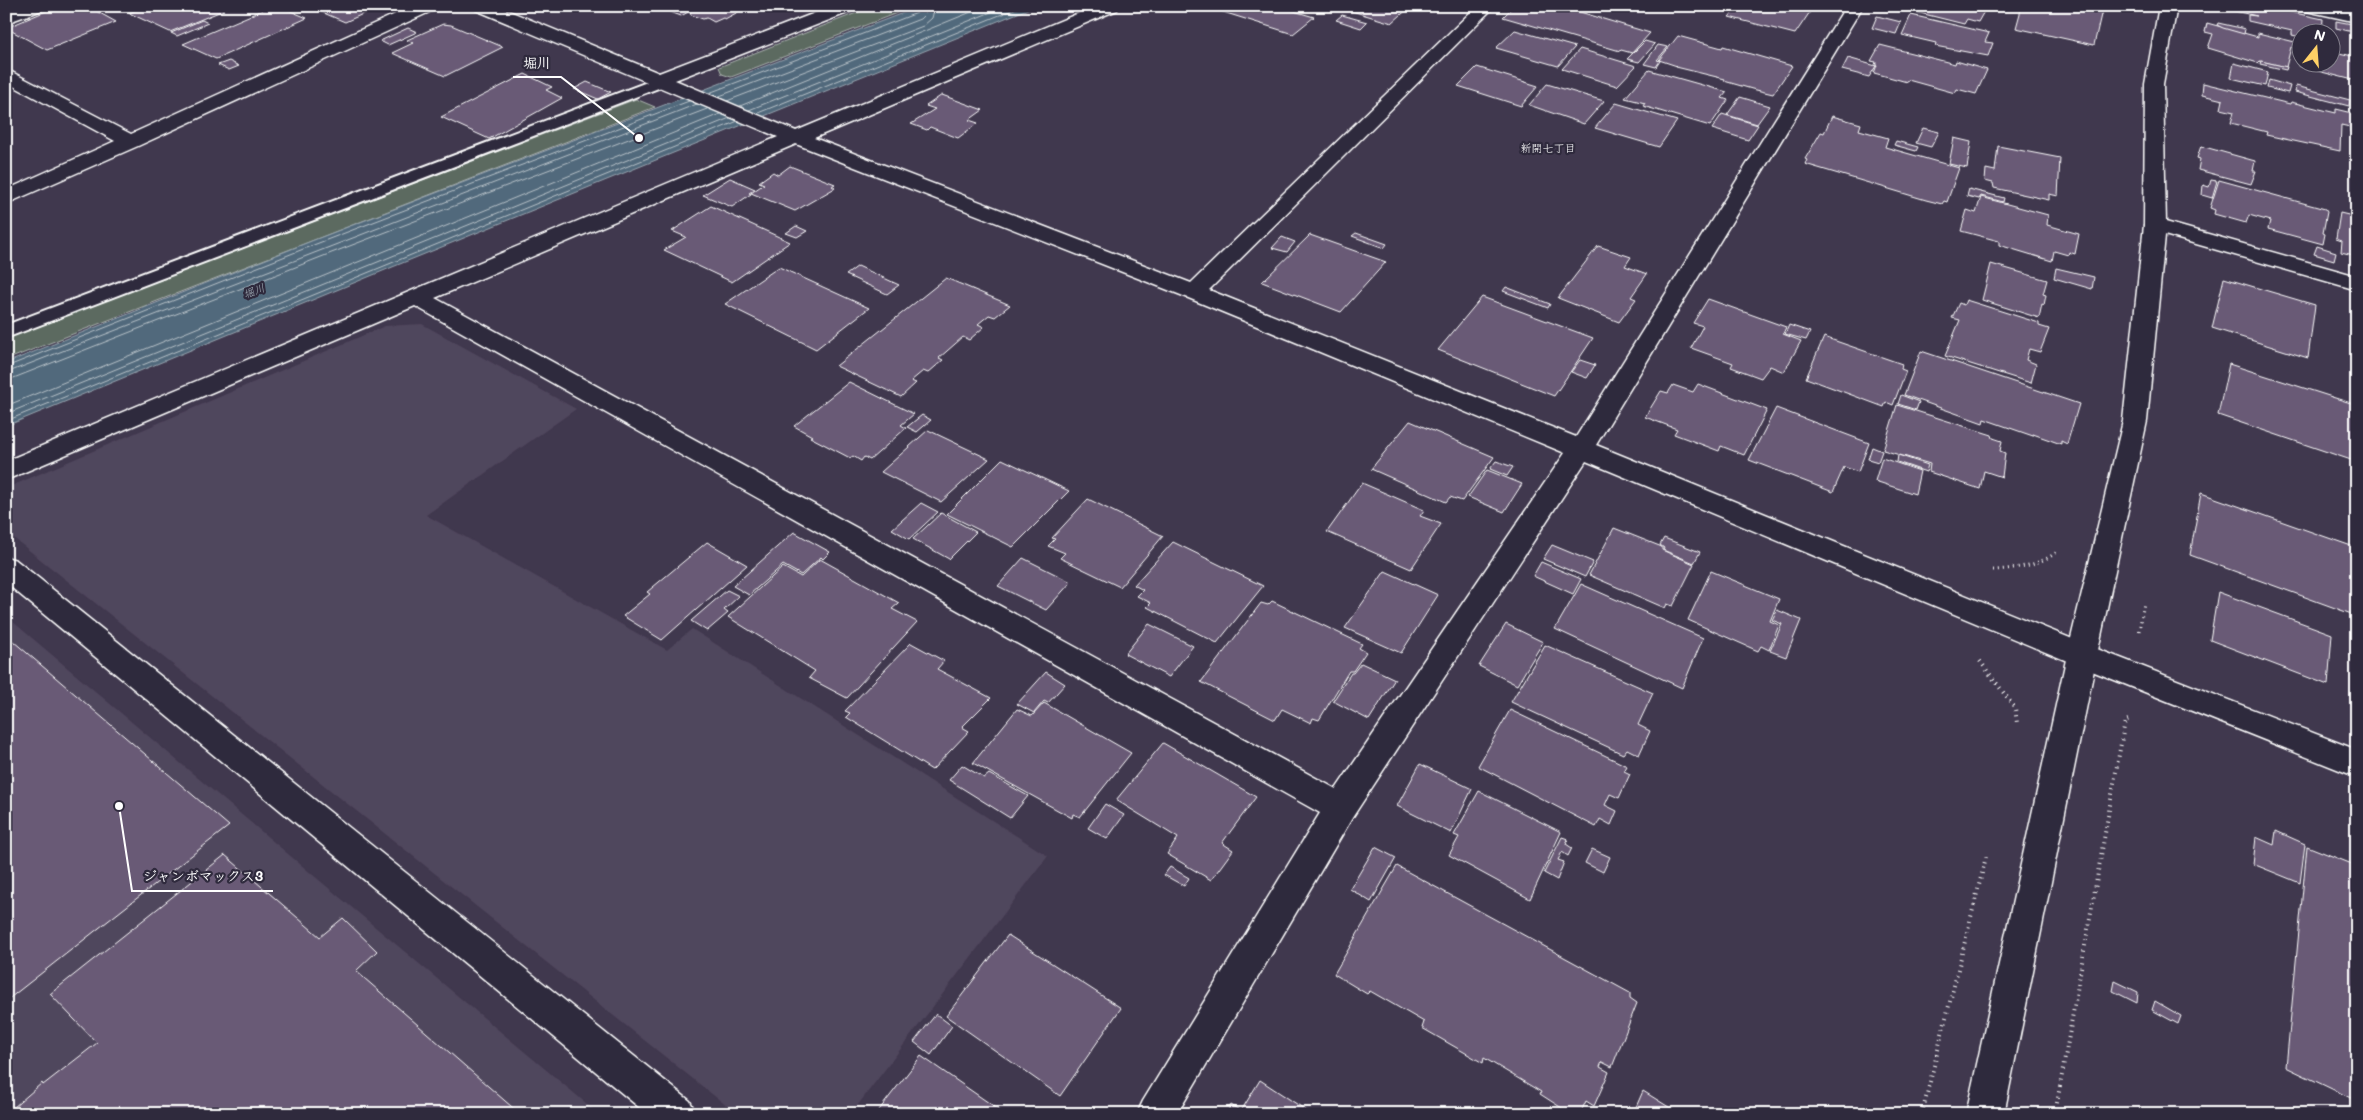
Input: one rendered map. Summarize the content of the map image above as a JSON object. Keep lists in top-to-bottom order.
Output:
{
  "districts": ["新開七丁目"],
  "water": ["堀川"],
  "places": ["堀川", "ジャンボマックス3"],
  "north": "top"
}
